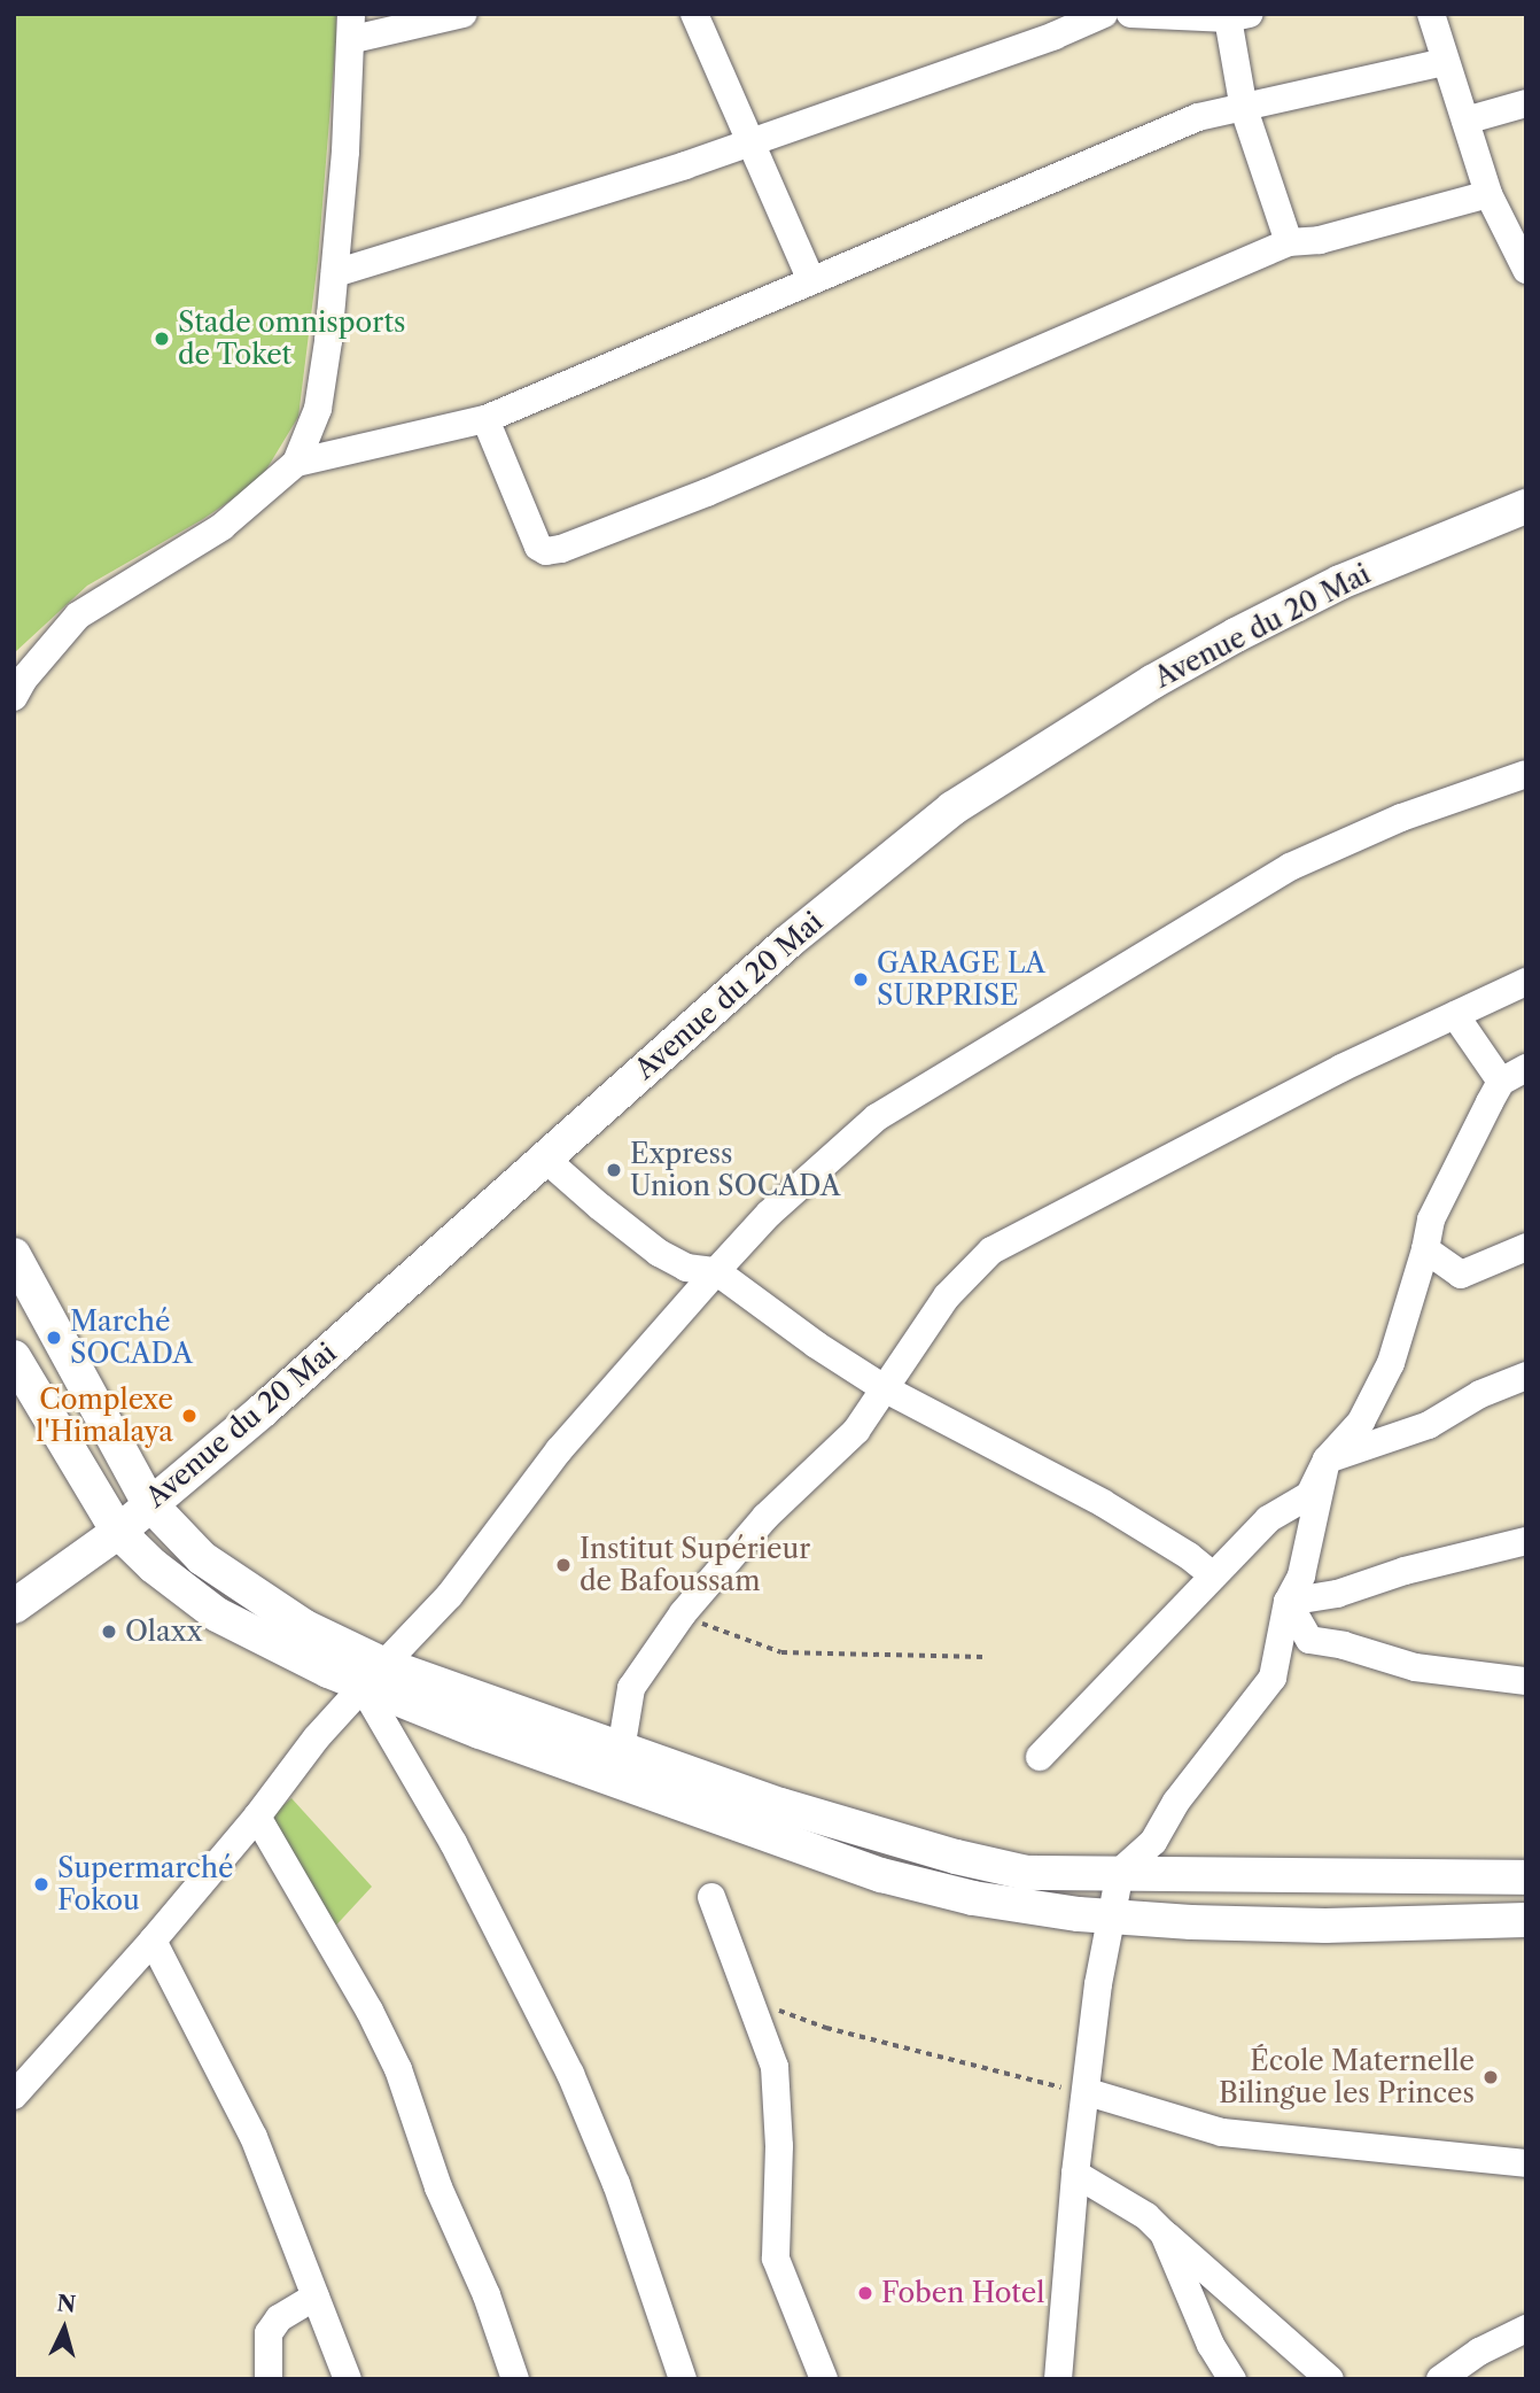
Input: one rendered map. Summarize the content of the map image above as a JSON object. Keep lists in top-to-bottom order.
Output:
{
  "streets": {
    "main road": ["Avenue du 20 Mai"]
  },
  "places": [
    "Stade omnisports de Toket",
    "GARAGE LA SURPRISE",
    "Express Union SOCADA",
    "Marché SOCADA",
    "Complexe l'Himalaya",
    "Institut Supérieur de Bafoussam",
    "Olaxx",
    "Supermarché Fokou",
    "École Maternelle Bilingue les Princes",
    "Foben Hotel"
  ],
  "north": "top"
}
